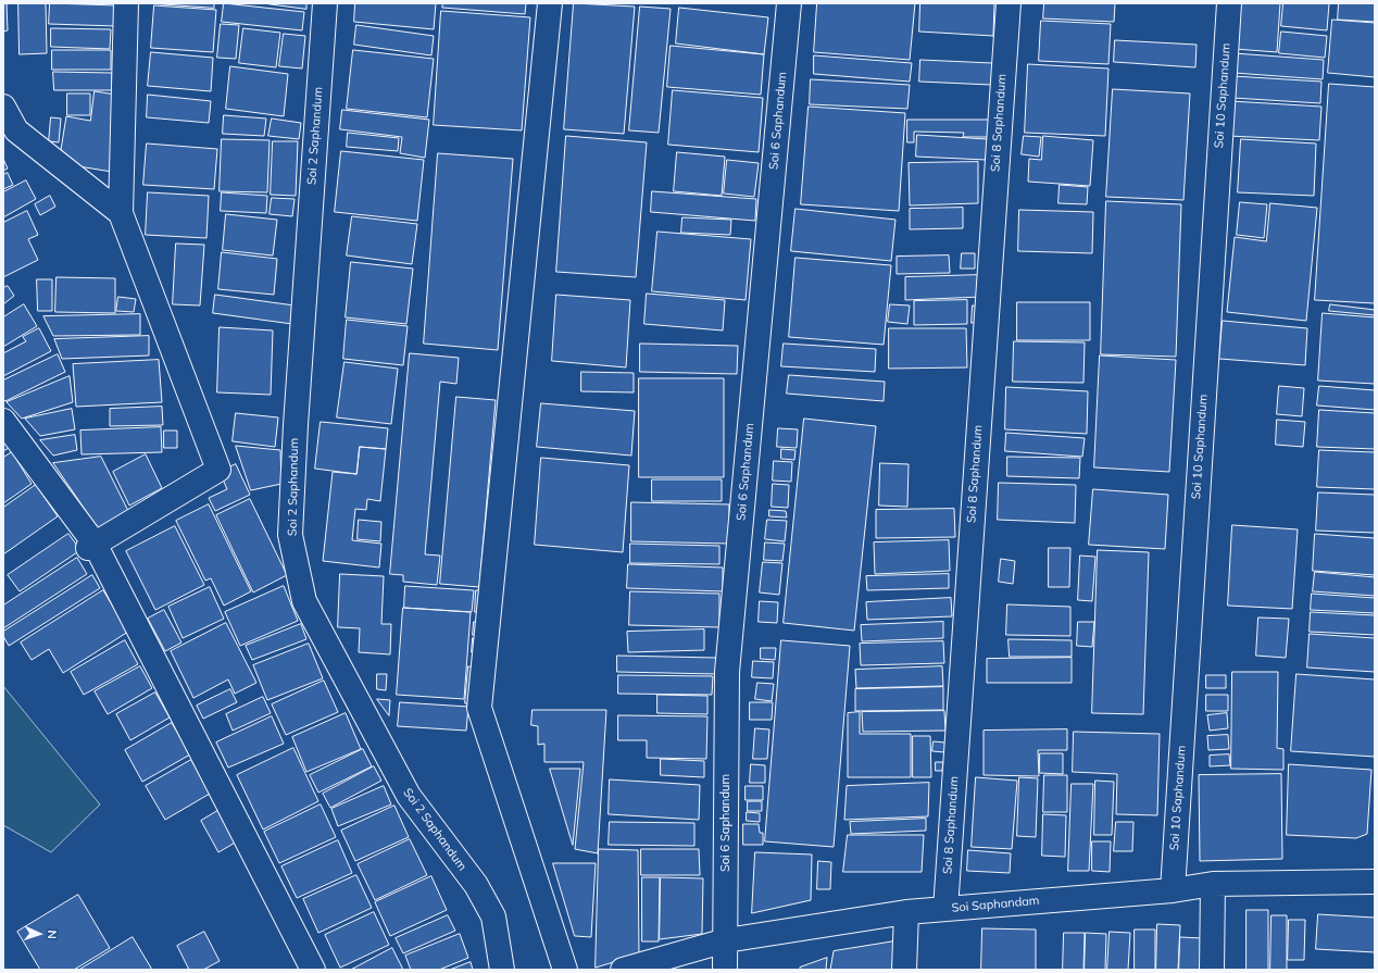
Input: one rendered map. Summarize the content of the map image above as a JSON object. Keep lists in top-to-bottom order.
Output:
{
  "streets": {
    "street": [
      "Soi 10 Saphandum",
      "Soi 6 Saphandum",
      "Soi 8 Saphandum",
      "Soi 2 Saphandum",
      "Soi Saphandam"
    ]
  },
  "crossings": [
    ["Soi 10 Saphandum", "Soi Saphandam"],
    ["Soi 6 Saphandum", "Soi Saphandam"],
    ["Soi 8 Saphandum", "Soi Saphandam"]
  ],
  "north": "right"
}
